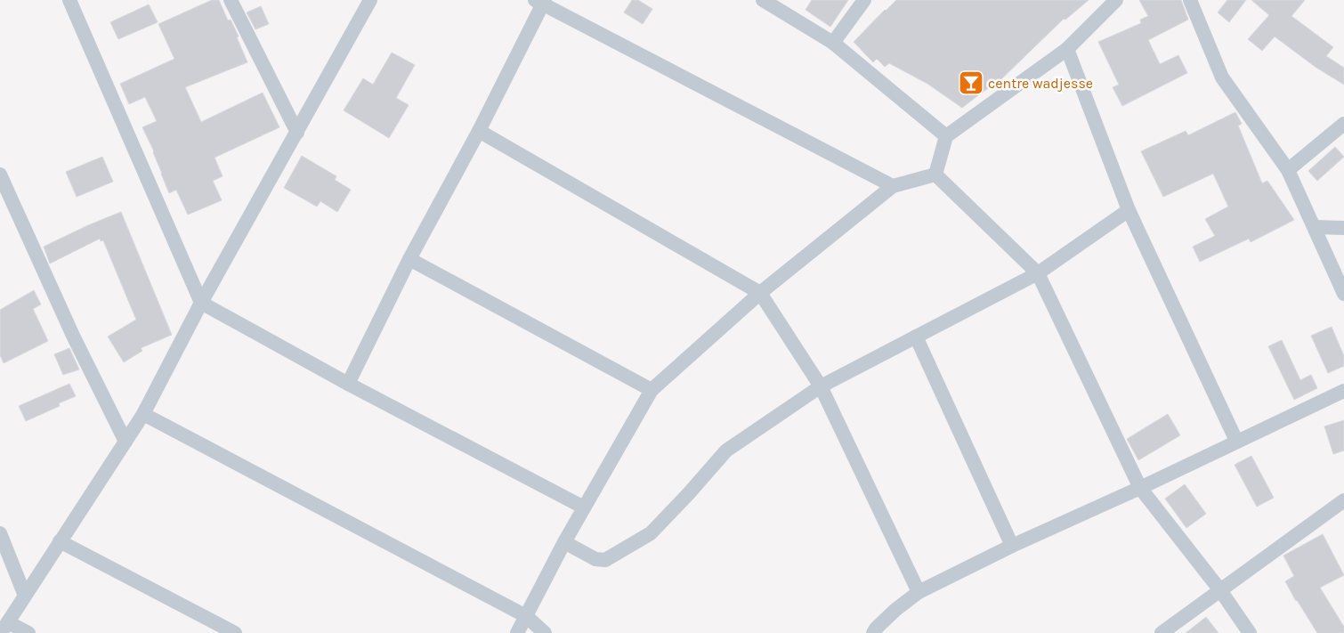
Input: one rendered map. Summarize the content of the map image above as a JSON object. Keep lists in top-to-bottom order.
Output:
{
  "places": {
    "bar": ["centre wadjesse"]
  }
}
